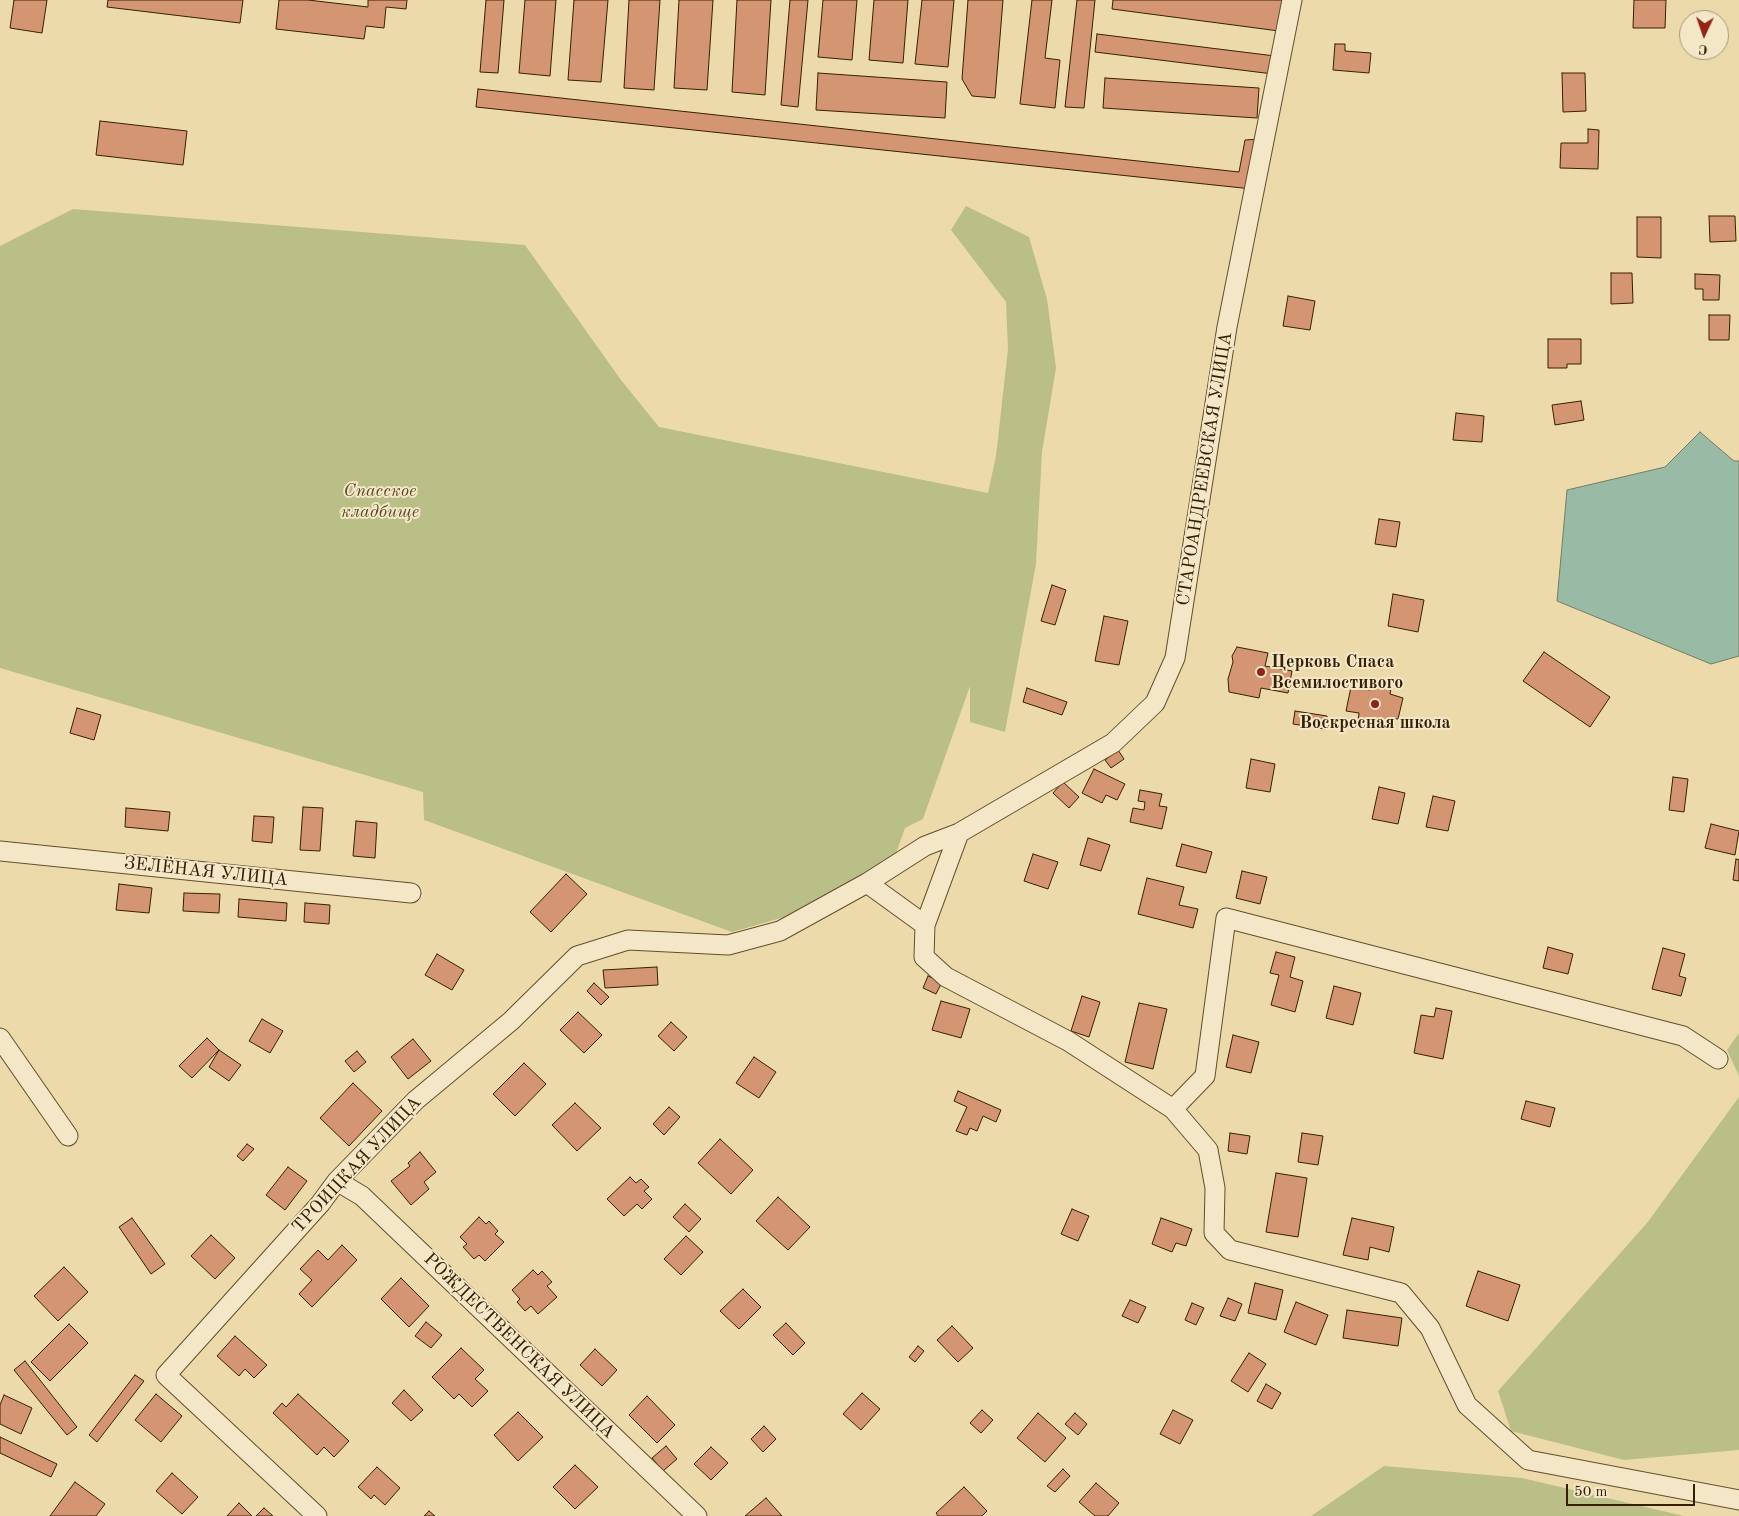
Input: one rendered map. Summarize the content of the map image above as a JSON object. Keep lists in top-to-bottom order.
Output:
{
  "streets": {
    "street": [
      "СТАРОАНДРЕЕВСКАЯ УЛИЦА",
      "ЗЕЛЁНАЯ УЛИЦА",
      "ТРОИЦКАЯ УЛИЦА",
      "РОЖДЕСТВЕНСКАЯ УЛИЦА"
    ]
  },
  "crossings": [
    ["СТАРОАНДРЕЕВСКАЯ УЛИЦА", "ТРОИЦКАЯ УЛИЦА"],
    ["ТРОИЦКАЯ УЛИЦА", "РОЖДЕСТВЕНСКАЯ УЛИЦА"]
  ],
  "parks": ["Спасское кладбище"],
  "places": ["Церковь Спаса Всемилостивого", "Воскресная школа"],
  "scale_bar": "50 m",
  "north": "bottom"
}
